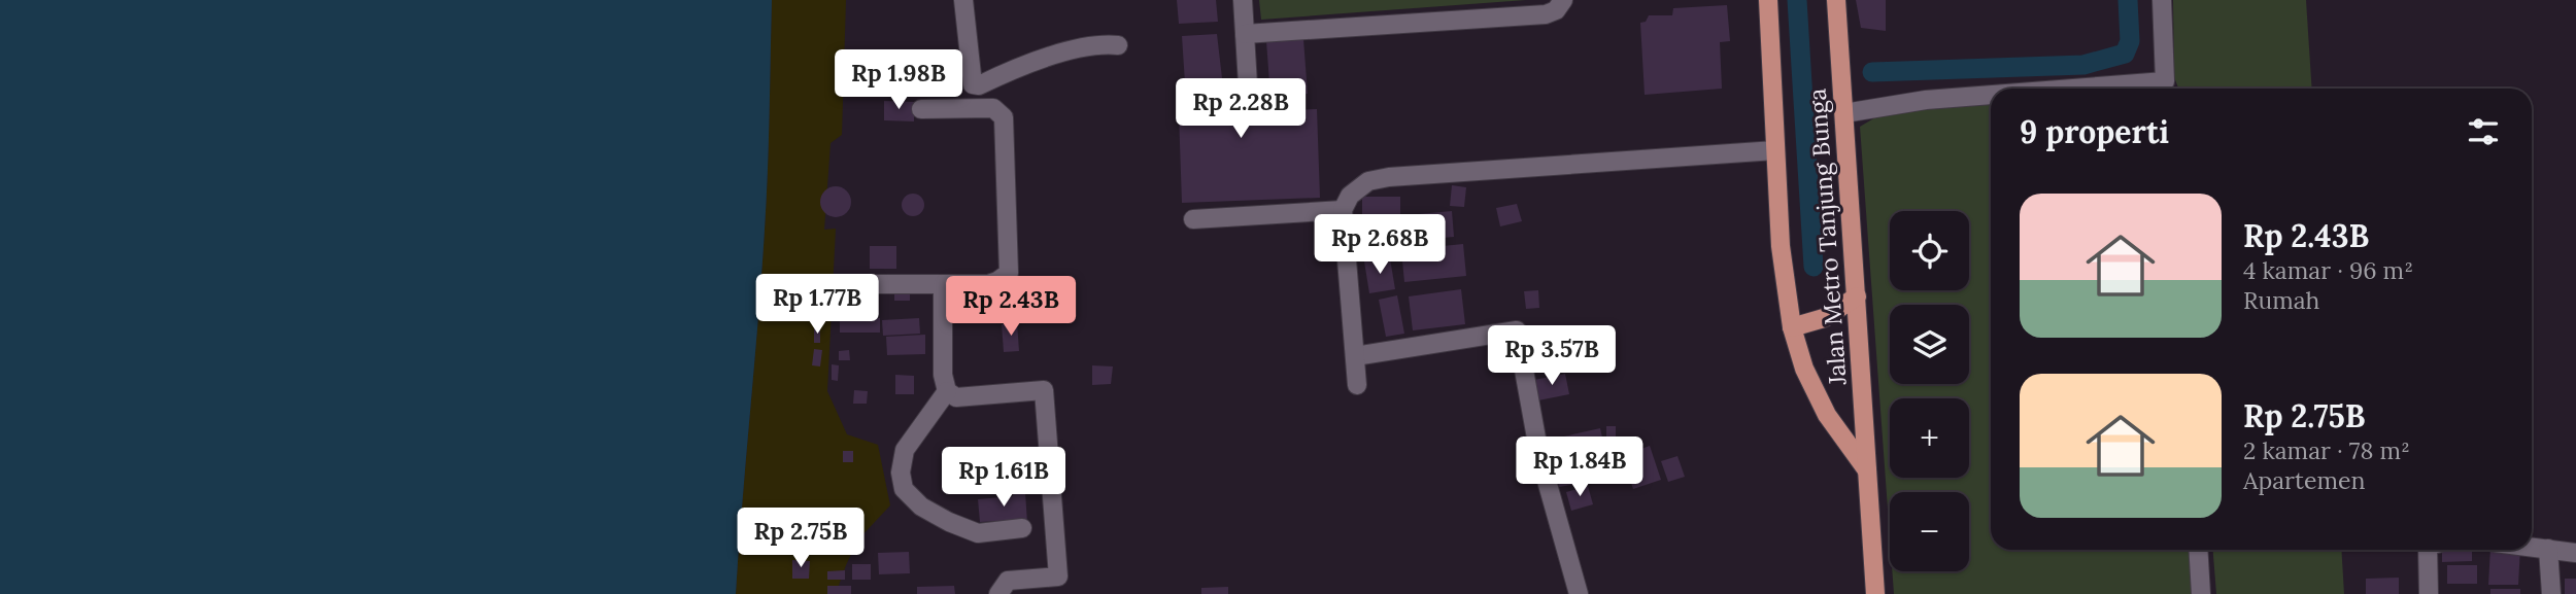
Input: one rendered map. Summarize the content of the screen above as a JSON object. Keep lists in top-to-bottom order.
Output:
{
  "streets": {
    "main road": ["Jalan Metro Tanjung Bunga"]
  },
  "page": {
    "price": [
      "Rp 1.98B",
      "Rp 2.28B",
      "Rp 2.68B",
      "Rp 1.77B",
      "Rp 2.43B",
      "Rp 3.57B",
      "Rp 1.84B",
      "Rp 1.61B",
      "Rp 2.75B"
    ],
    "heading": "9 properti",
    "list": [
      {
        "name": "Rp 2.43B",
        "note": "4 kamar · 96 m² · Rumah"
      },
      {
        "name": "Rp 2.75B",
        "note": "2 kamar · 78 m² · Apartemen"
      }
    ],
    "map_buttons": ["+", "−"]
  }
}
